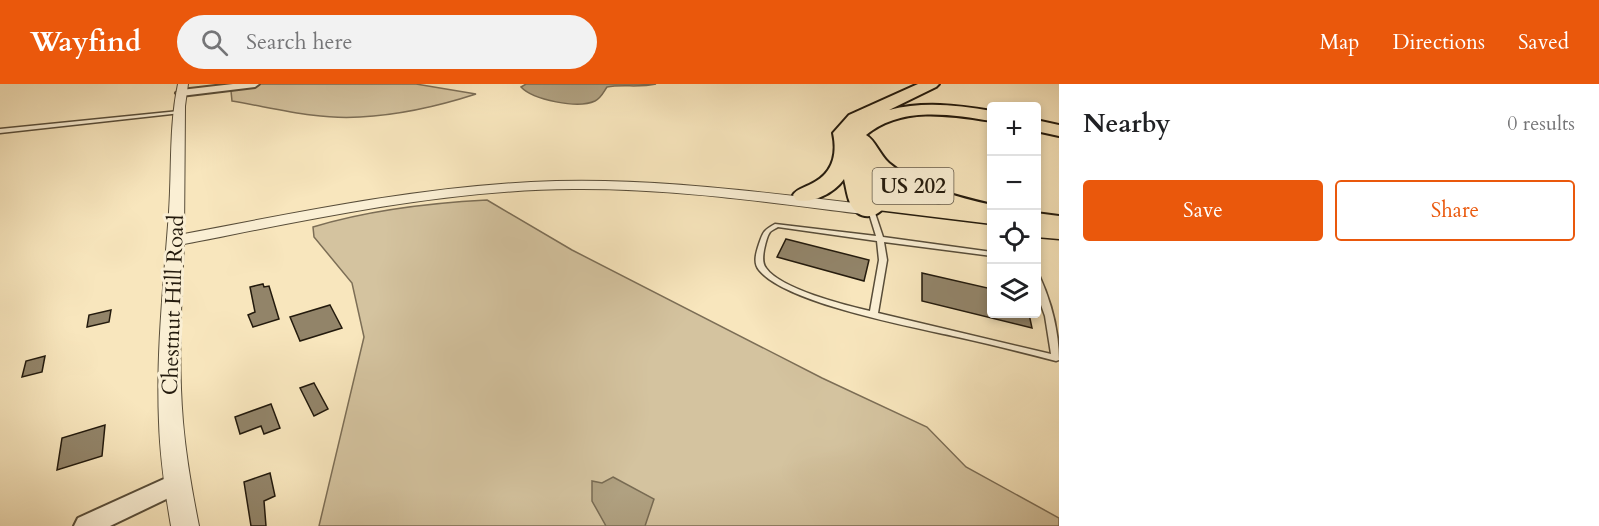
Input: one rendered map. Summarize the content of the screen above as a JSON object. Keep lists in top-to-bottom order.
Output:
{
  "streets": {
    "highway": ["US 202"],
    "street": ["Chestnut Hill Road"]
  },
  "page": {
    "header": "Wayfind",
    "search": "Search here",
    "nav": ["Map", "Directions", "Saved"],
    "heading": ["Nearby", "0 results"],
    "map_buttons": ["+", "−"],
    "buttons": ["Save", "Share"]
  }
}
